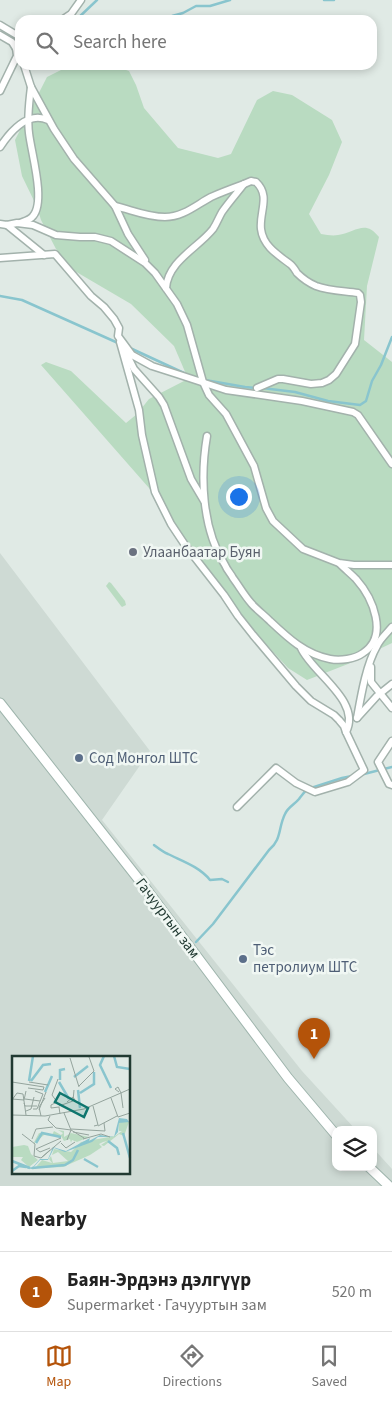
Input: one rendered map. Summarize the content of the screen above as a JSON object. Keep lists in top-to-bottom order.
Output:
{
  "streets": {
    "main road": ["Гачууртын зам"]
  },
  "places": ["Улаанбаатар Буян", "Сод Монгол ШТС", "Тэс петролиум ШТС"],
  "page": {
    "search": "Search here",
    "pins": "1",
    "heading": "Nearby",
    "list": [
      {
        "mark": "1",
        "name": "Баян-Эрдэнэ дэлгүүр",
        "note": "Supermarket · Гачууртын зам",
        "value": "520 m"
      }
    ],
    "nav": ["Map", "Directions", "Saved"]
  }
}
